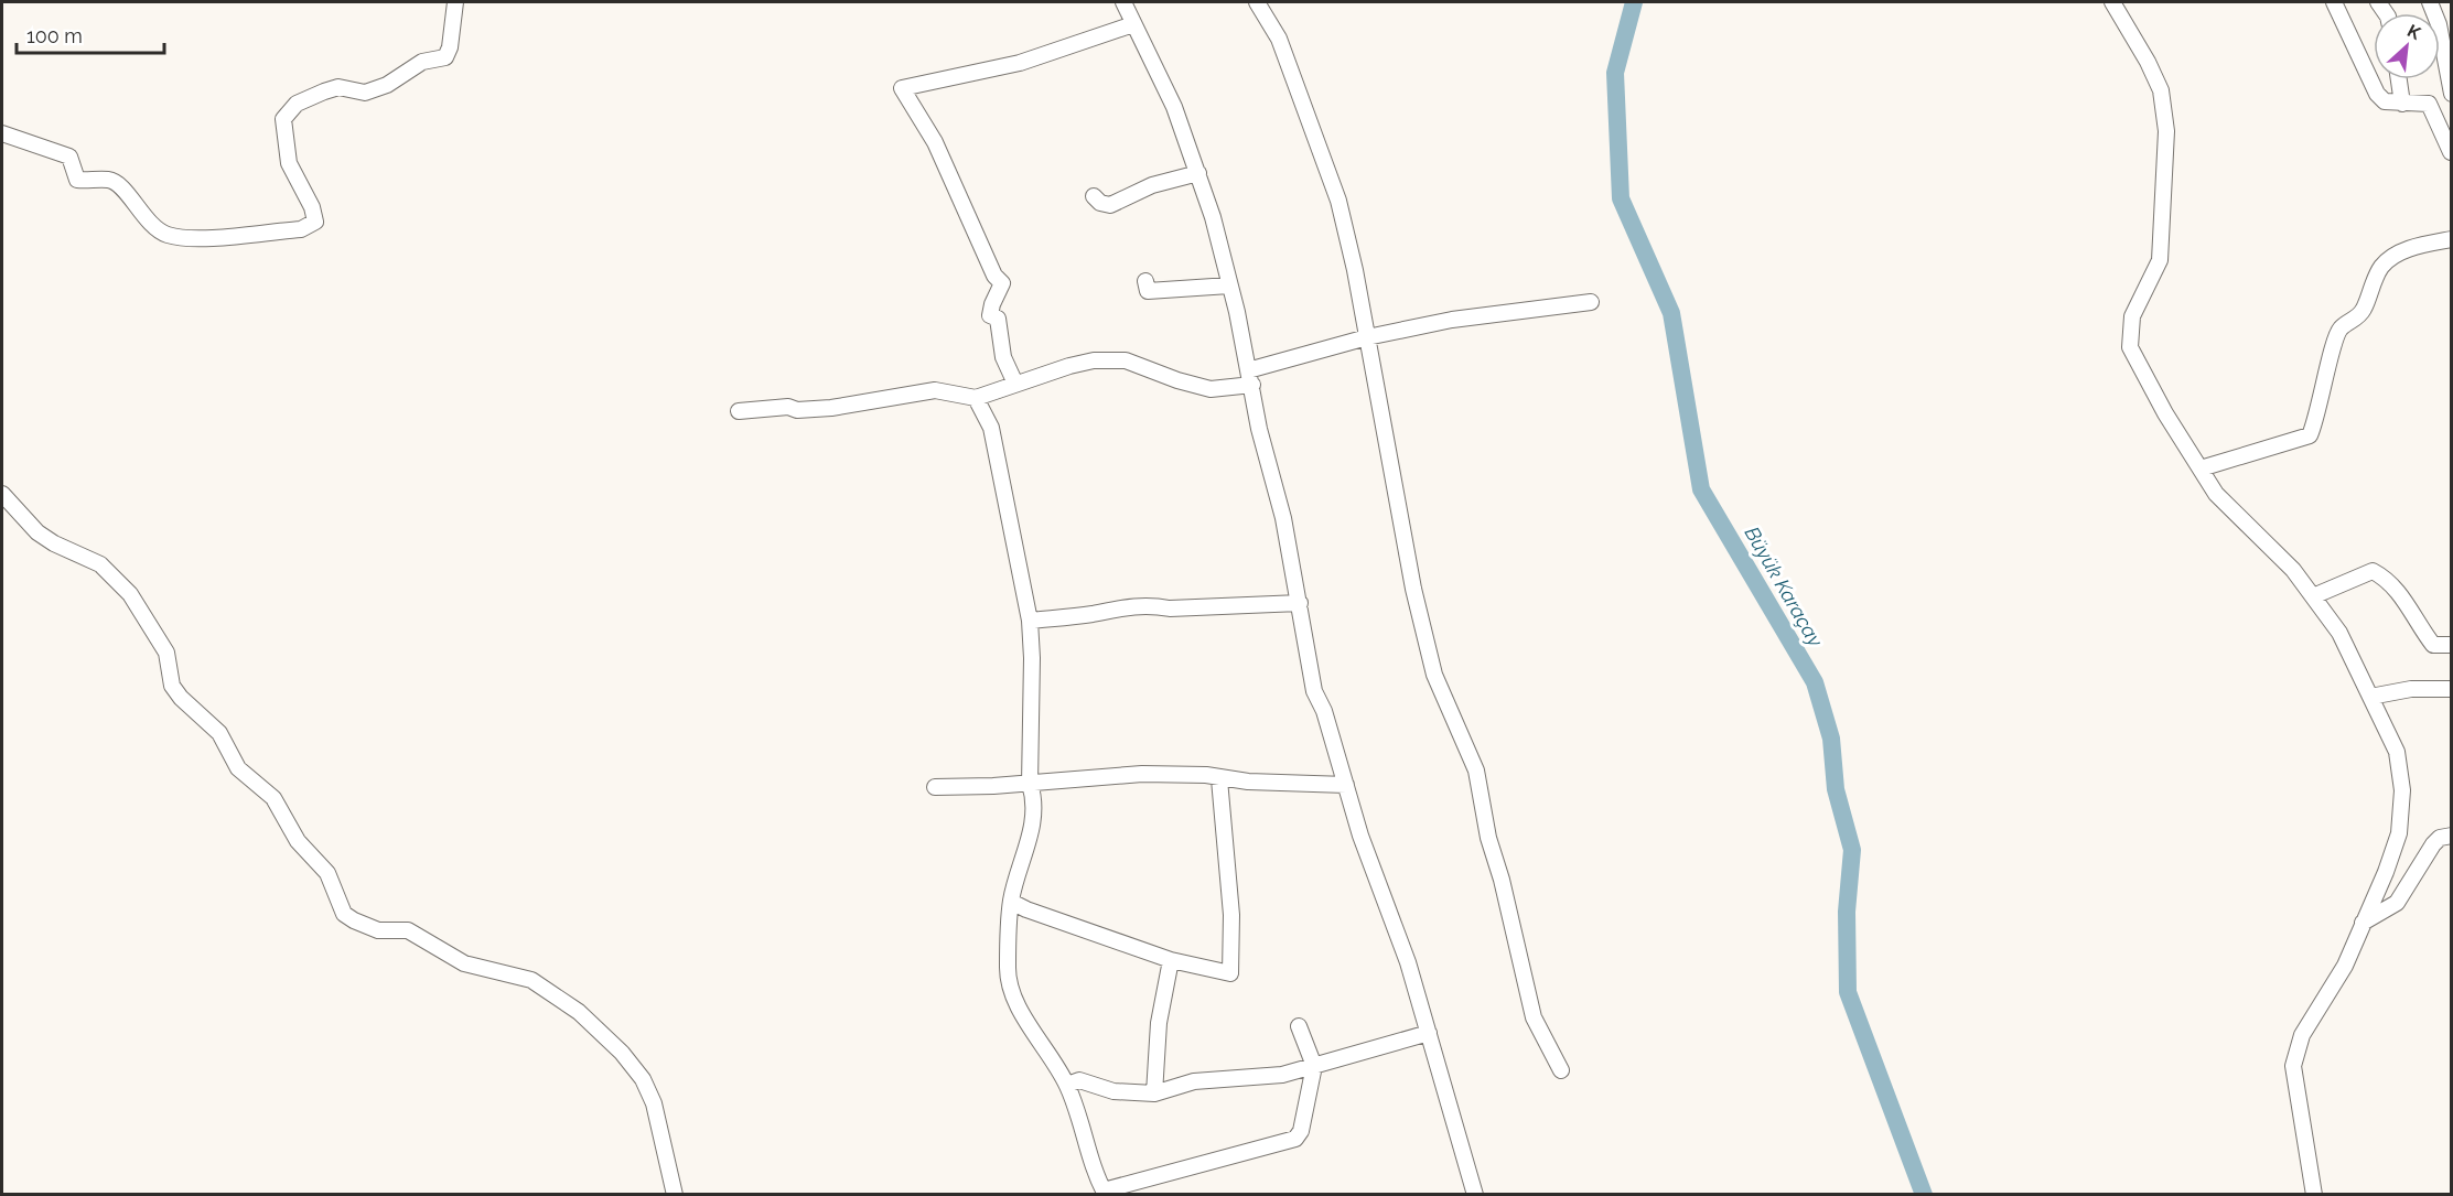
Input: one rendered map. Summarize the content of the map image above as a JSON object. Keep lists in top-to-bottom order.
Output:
{
  "water": ["Büyük Karaçay"],
  "scale_bar": "100 m",
  "north": "top right"
}
